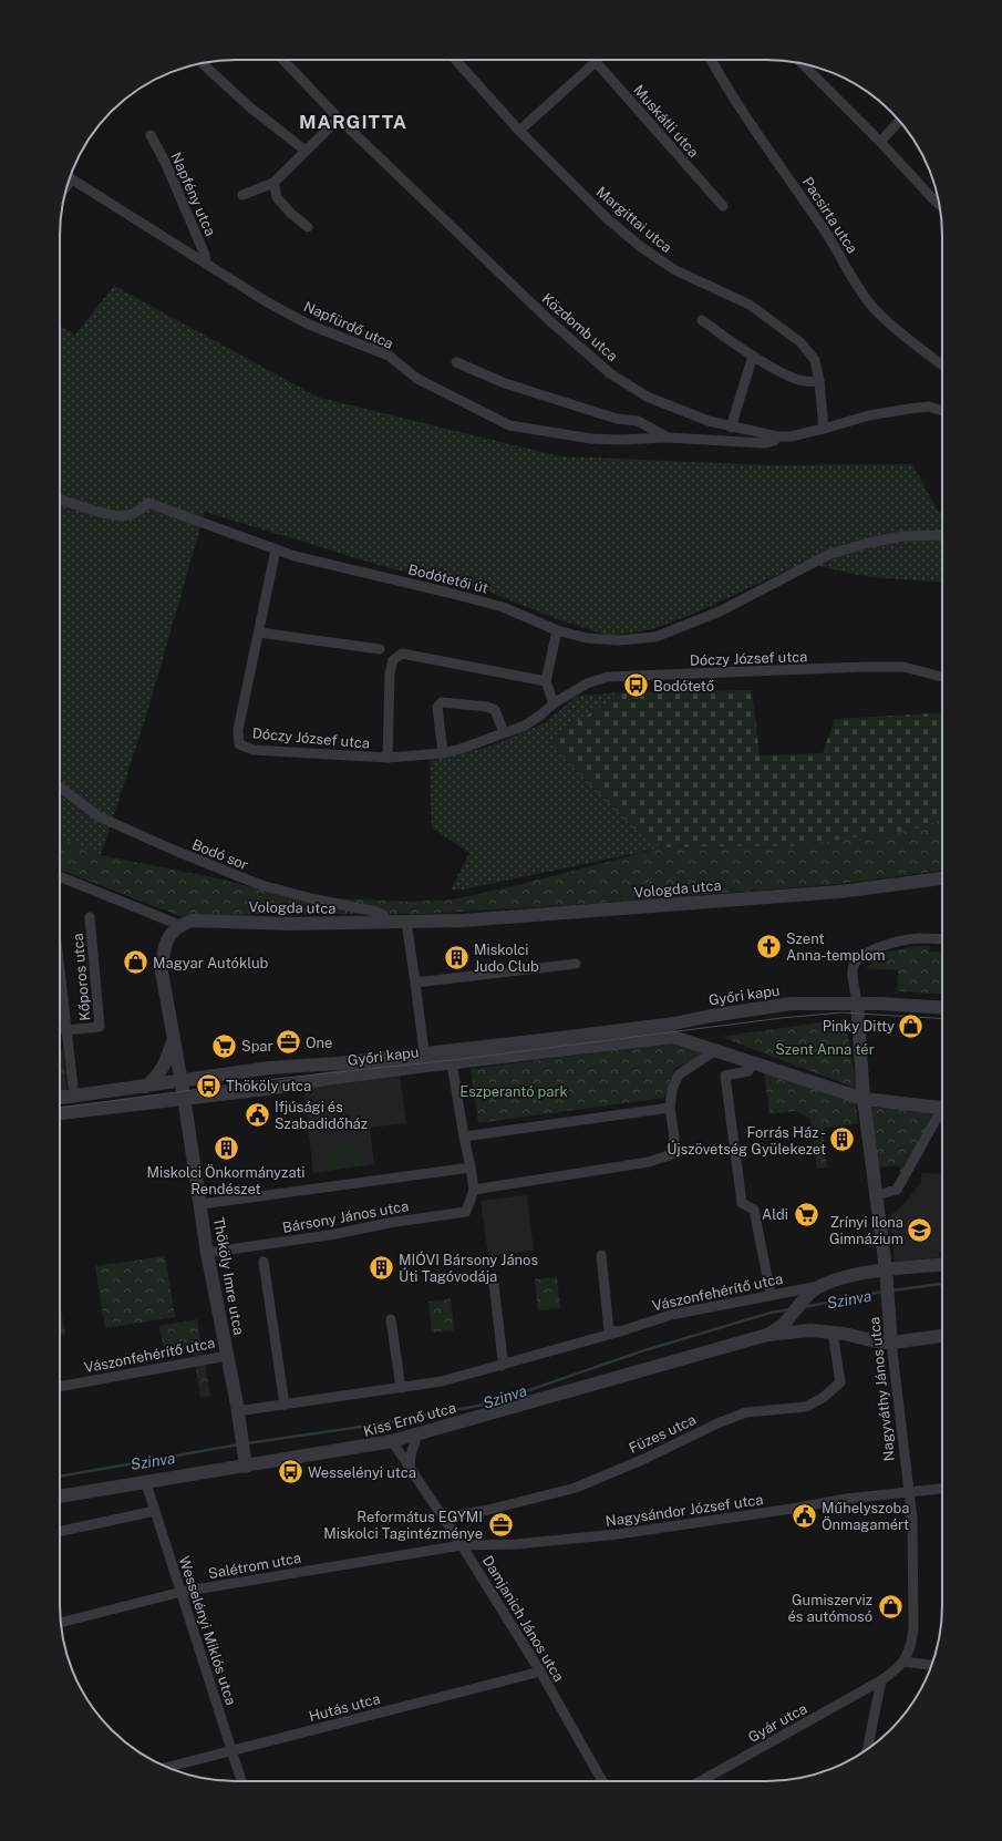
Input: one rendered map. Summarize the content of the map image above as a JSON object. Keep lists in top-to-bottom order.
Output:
{
  "streets": {
    "street": [
      "Muskátli utca",
      "Napfény utca",
      "Pacsirta utca",
      "Margittai utca",
      "Napfürdő utca",
      "Közdomb utca",
      "Bodótetői út",
      "Dóczy József utca",
      "Bodó sor",
      "Vologda utca",
      "Kőporos utca",
      "Győri kapu",
      "Bársony János utca",
      "Thököly Imre utca",
      "Vászonfehérítő utca",
      "Nagyváthy János utca",
      "Kiss Ernő utca",
      "Füzes utca",
      "Nagysándor József utca",
      "Salétrom utca",
      "Damjanich János utca",
      "Wesselényi Miklós utca",
      "Hutás utca",
      "Gyár utca"
    ]
  },
  "crossings": [
    ["Napfény utca", "Napfürdő utca"],
    ["Margittai utca", "Közdomb utca"],
    ["Napfürdő utca", "Közdomb utca"],
    ["Bodótetői út", "Dóczy József utca"],
    ["Bodó sor", "Vologda utca"],
    ["Vologda utca", "Thököly Imre utca"],
    ["Kőporos utca", "Győri kapu"],
    ["Győri kapu", "Bársony János utca"],
    ["Győri kapu", "Thököly Imre utca"],
    ["Győri kapu", "Nagyváthy János utca"],
    ["Bársony János utca", "Thököly Imre utca"],
    ["Thököly Imre utca", "Vászonfehérítő utca"],
    ["Thököly Imre utca", "Kiss Ernő utca"],
    ["Vászonfehérítő utca", "Kiss Ernő utca"],
    ["Nagyváthy János utca", "Kiss Ernő utca"],
    ["Nagyváthy János utca", "Nagysándor József utca"],
    ["Nagyváthy János utca", "Gyár utca"],
    ["Kiss Ernő utca", "Füzes utca"],
    ["Kiss Ernő utca", "Damjanich János utca"],
    ["Kiss Ernő utca", "Wesselényi Miklós utca"],
    ["Füzes utca", "Damjanich János utca"],
    ["Nagysándor József utca", "Salétrom utca"],
    ["Nagysándor József utca", "Damjanich János utca"],
    ["Salétrom utca", "Damjanich János utca"],
    ["Salétrom utca", "Wesselényi Miklós utca"],
    ["Damjanich János utca", "Hutás utca"],
    ["Wesselényi Miklós utca", "Hutás utca"]
  ],
  "districts": ["MARGITTA"],
  "water": ["Szinva"],
  "parks": ["Szent Anna tér", "Eszperantó park"],
  "places": {
    "bus stop": ["Bodótető", "Thököly utca", "Wesselényi utca"],
    "church": ["Szent Anna-templom"],
    "building": [
      "Miskolci Judo Club",
      "Forrás Ház - Újszövetség Gyülekezet",
      "Miskolci Önkormányzati Rendészet",
      "MIÓVI Bársony János Úti Tagóvodája"
    ],
    "shop": ["Magyar Autóklub", "Pinky Ditty", "Gumiszerviz és autómosó"],
    "office": ["One", "Református EGYMI Miskolci Tagintézménye"],
    "supermarket": ["Spar", "Aldi"],
    "public building": ["Ifjúsági és Szabadidőház", "Műhelyszoba Önmagamért"],
    "school or university": ["Zrínyi Ilona Gimnázium"]
  }
}
